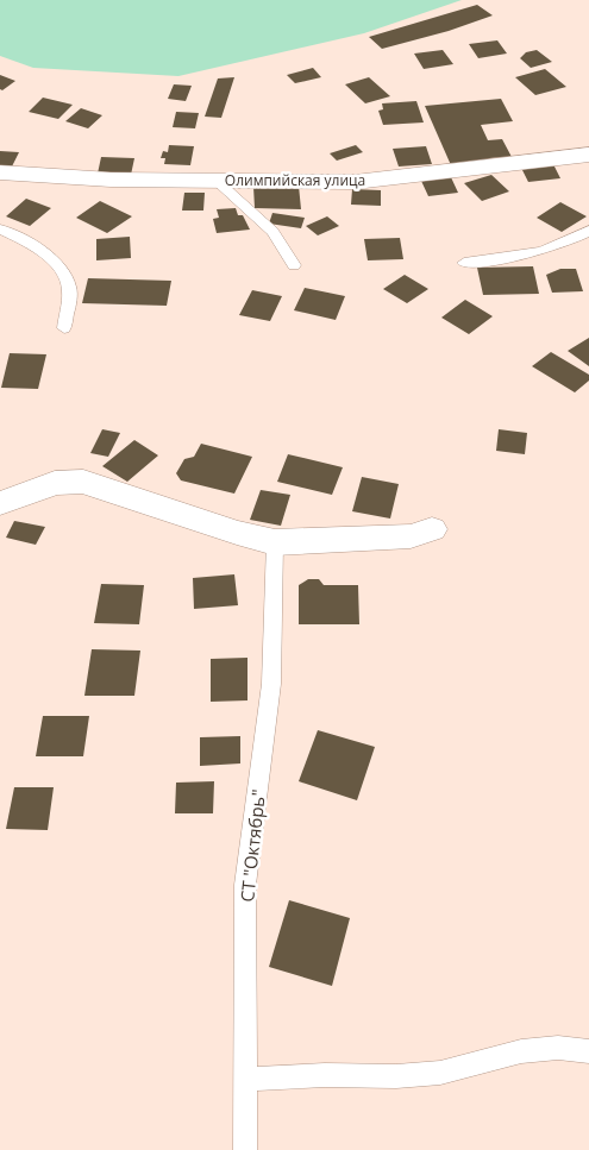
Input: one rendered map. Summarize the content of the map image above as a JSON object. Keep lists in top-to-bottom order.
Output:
{
  "streets": {
    "street": ["Олимпийская улица"],
    "lane": ["СТ \"Октябрь\""]
  }
}
